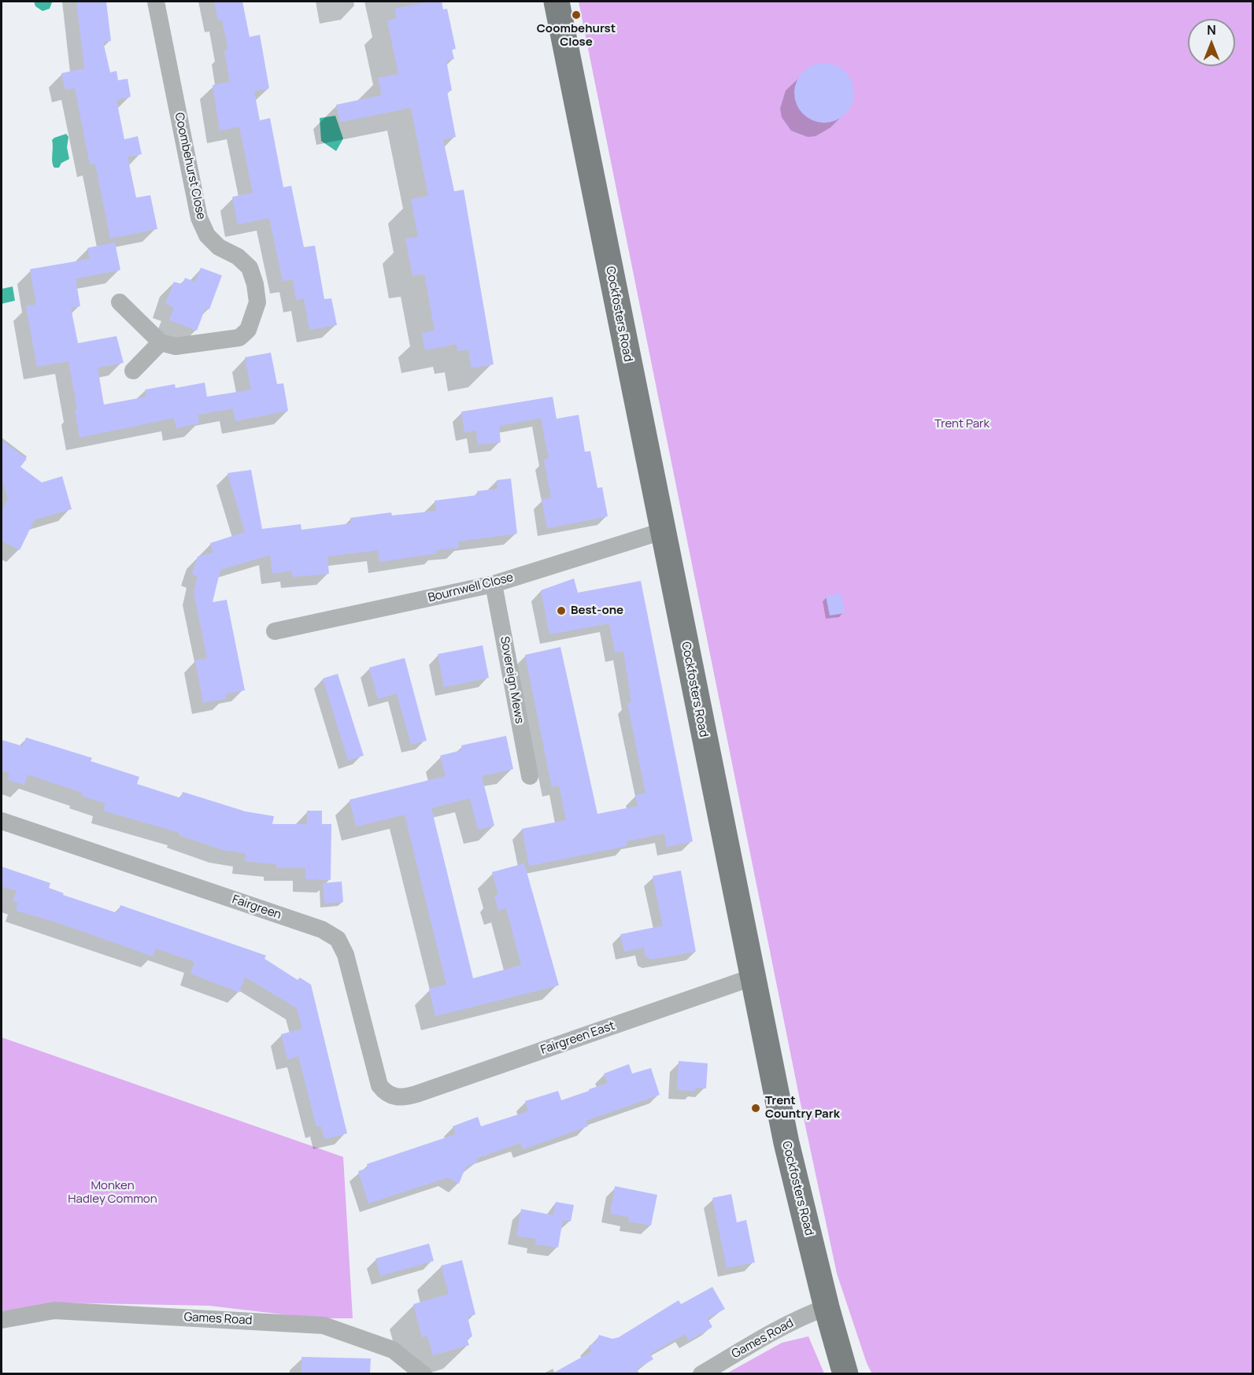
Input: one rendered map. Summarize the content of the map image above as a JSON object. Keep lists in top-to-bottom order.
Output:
{
  "streets": {
    "main road": ["Cockfosters Road"],
    "street": [
      "Coombehurst Close",
      "Bournwell Close",
      "Sovereign Mews",
      "Fairgreen",
      "Fairgreen East",
      "Games Road"
    ]
  },
  "crossings": [
    ["Cockfosters Road", "Bournwell Close"],
    ["Cockfosters Road", "Fairgreen East"],
    ["Cockfosters Road", "Games Road"],
    ["Bournwell Close", "Sovereign Mews"],
    ["Fairgreen", "Fairgreen East"]
  ],
  "parks": ["Trent Park", "Monken Hadley Common"],
  "places": ["Coombehurst Close", "Best-one", "Trent Country Park"],
  "north": "top"
}
